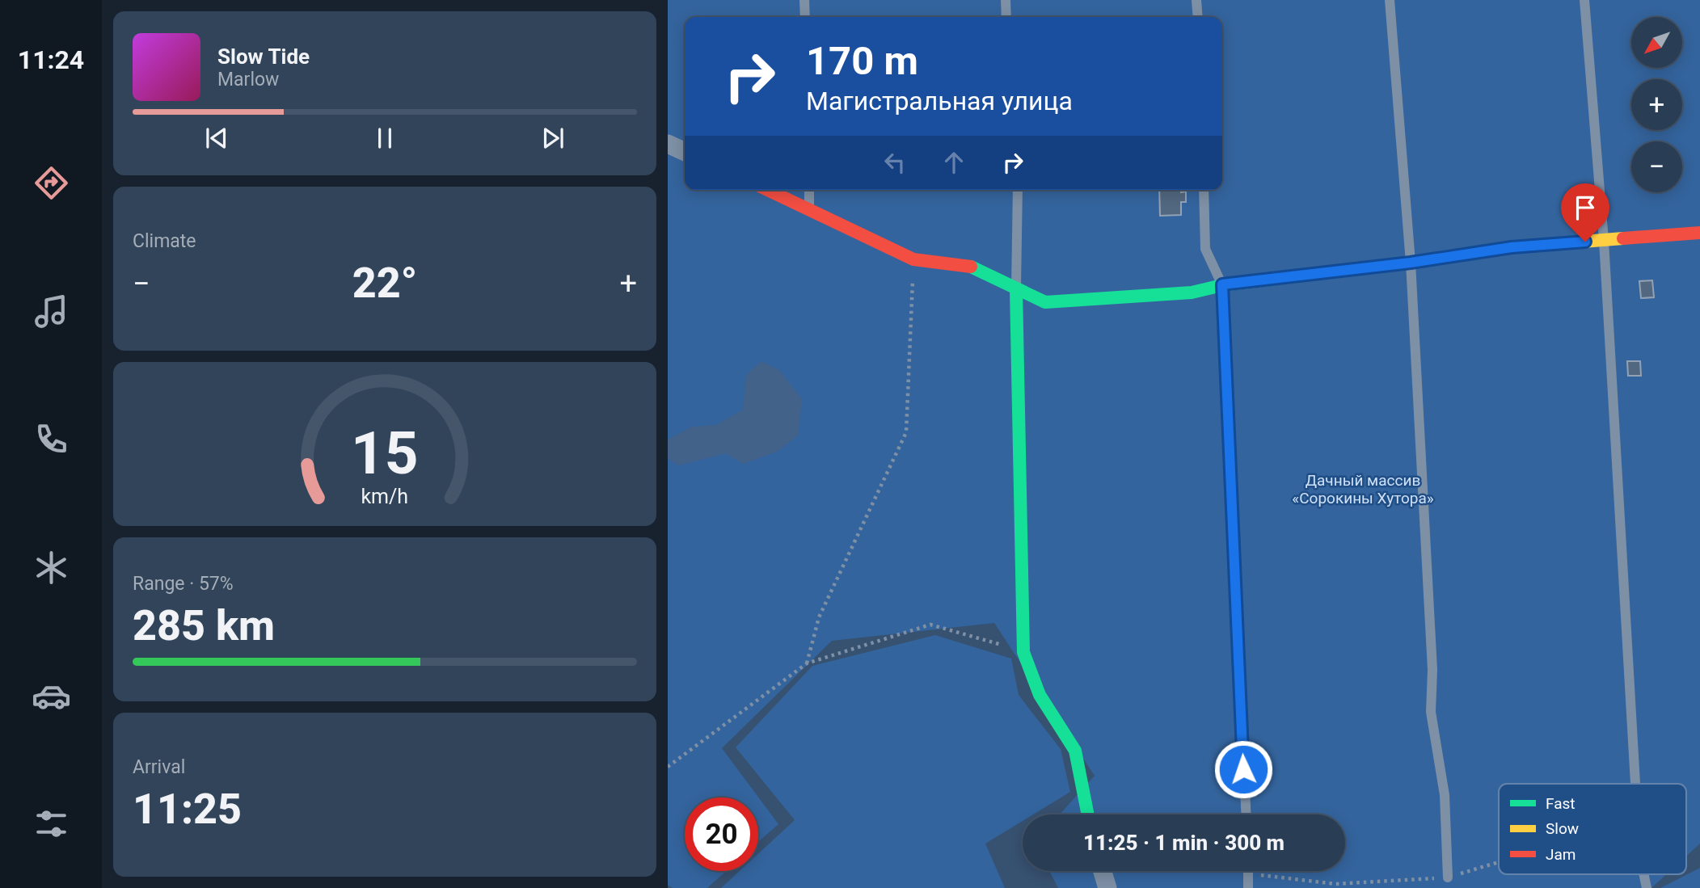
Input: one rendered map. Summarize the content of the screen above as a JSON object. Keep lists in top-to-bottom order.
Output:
{
  "parks": ["Дачный массив «Сорокины Хутора»"],
  "legend": ["Fast", "Slow", "Jam"],
  "north": "bottom left",
  "page": {
    "tabs": "11:24",
    "map_buttons": ["+", "−"],
    "turn": ["170 m", "Магистральная улица"],
    "song": ["Slow Tide", "Marlow"],
    "tile": [
      "Climate",
      ["Range · 57%", "285 km"],
      ["Arrival", "11:25"]
    ],
    "heat": ["−", "22°", "+"],
    "limit": "20",
    "trip": "11:25 · 1 min · 300 m",
    "gauge": ["15", "km/h"]
  }
}
